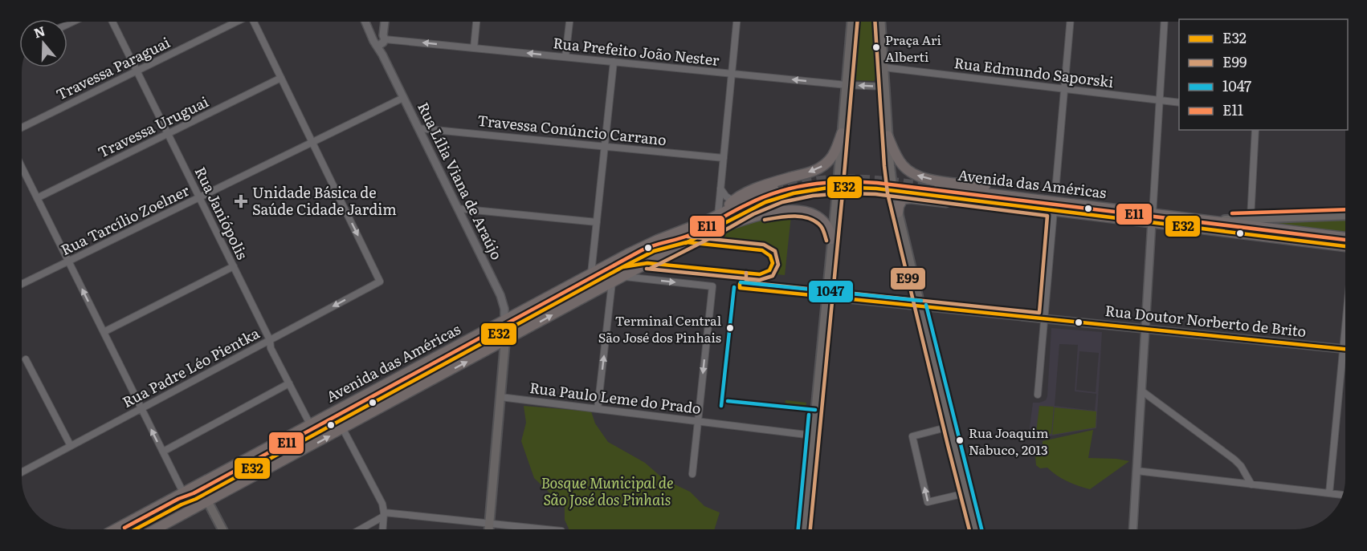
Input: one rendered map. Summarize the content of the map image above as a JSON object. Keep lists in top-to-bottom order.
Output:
{
  "streets": {
    "main road": ["Avenida das Américas"],
    "street": [
      "Rua Prefeito João Nester",
      "Travessa Paraguai",
      "Rua Edmundo Saporski",
      "Travessa Uruguai",
      "Travessa Conúncio Carrano",
      "Rua Lília Viana de Araújo",
      "Rua Janiópolis",
      "Rua Tarcílio Zoelner",
      "Rua Doutor Norberto de Brito",
      "Rua Padre Léo Pientka",
      "Rua Paulo Leme do Prado"
    ]
  },
  "crossings": [
    ["Rua Prefeito João Nester", "Rua Lília Viana de Araújo"],
    ["Travessa Paraguai", "Rua Janiópolis"],
    ["Travessa Uruguai", "Rua Janiópolis"],
    ["Travessa Conúncio Carrano", "Rua Lília Viana de Araújo"],
    ["Rua Lília Viana de Araújo", "Avenida das Américas"],
    ["Rua Lília Viana de Araújo", "Rua Tarcílio Zoelner"],
    ["Avenida das Américas", "Rua Janiópolis"],
    ["Rua Janiópolis", "Rua Tarcílio Zoelner"],
    ["Rua Janiópolis", "Rua Padre Léo Pientka"],
    ["Rua Tarcílio Zoelner", "Rua Padre Léo Pientka"]
  ],
  "one_way": ["Rua Prefeito João Nester"],
  "parks": ["Bosque Municipal de São José dos Pinhais"],
  "places": {
    "other": ["Praça Ari Alberti", "Terminal Central São José dos Pinhais", "Rua Joaquim Nabuco, 2013"],
    "health": ["Unidade Básica de Saúde Cidade Jardim"]
  },
  "lines": [
    "transit line E99",
    "transit line E11",
    "transit line E32",
    "transit line 1047"
  ],
  "legend": [
    "E32",
    "E99",
    "1047",
    "E11"
  ],
  "north": "top"
}
